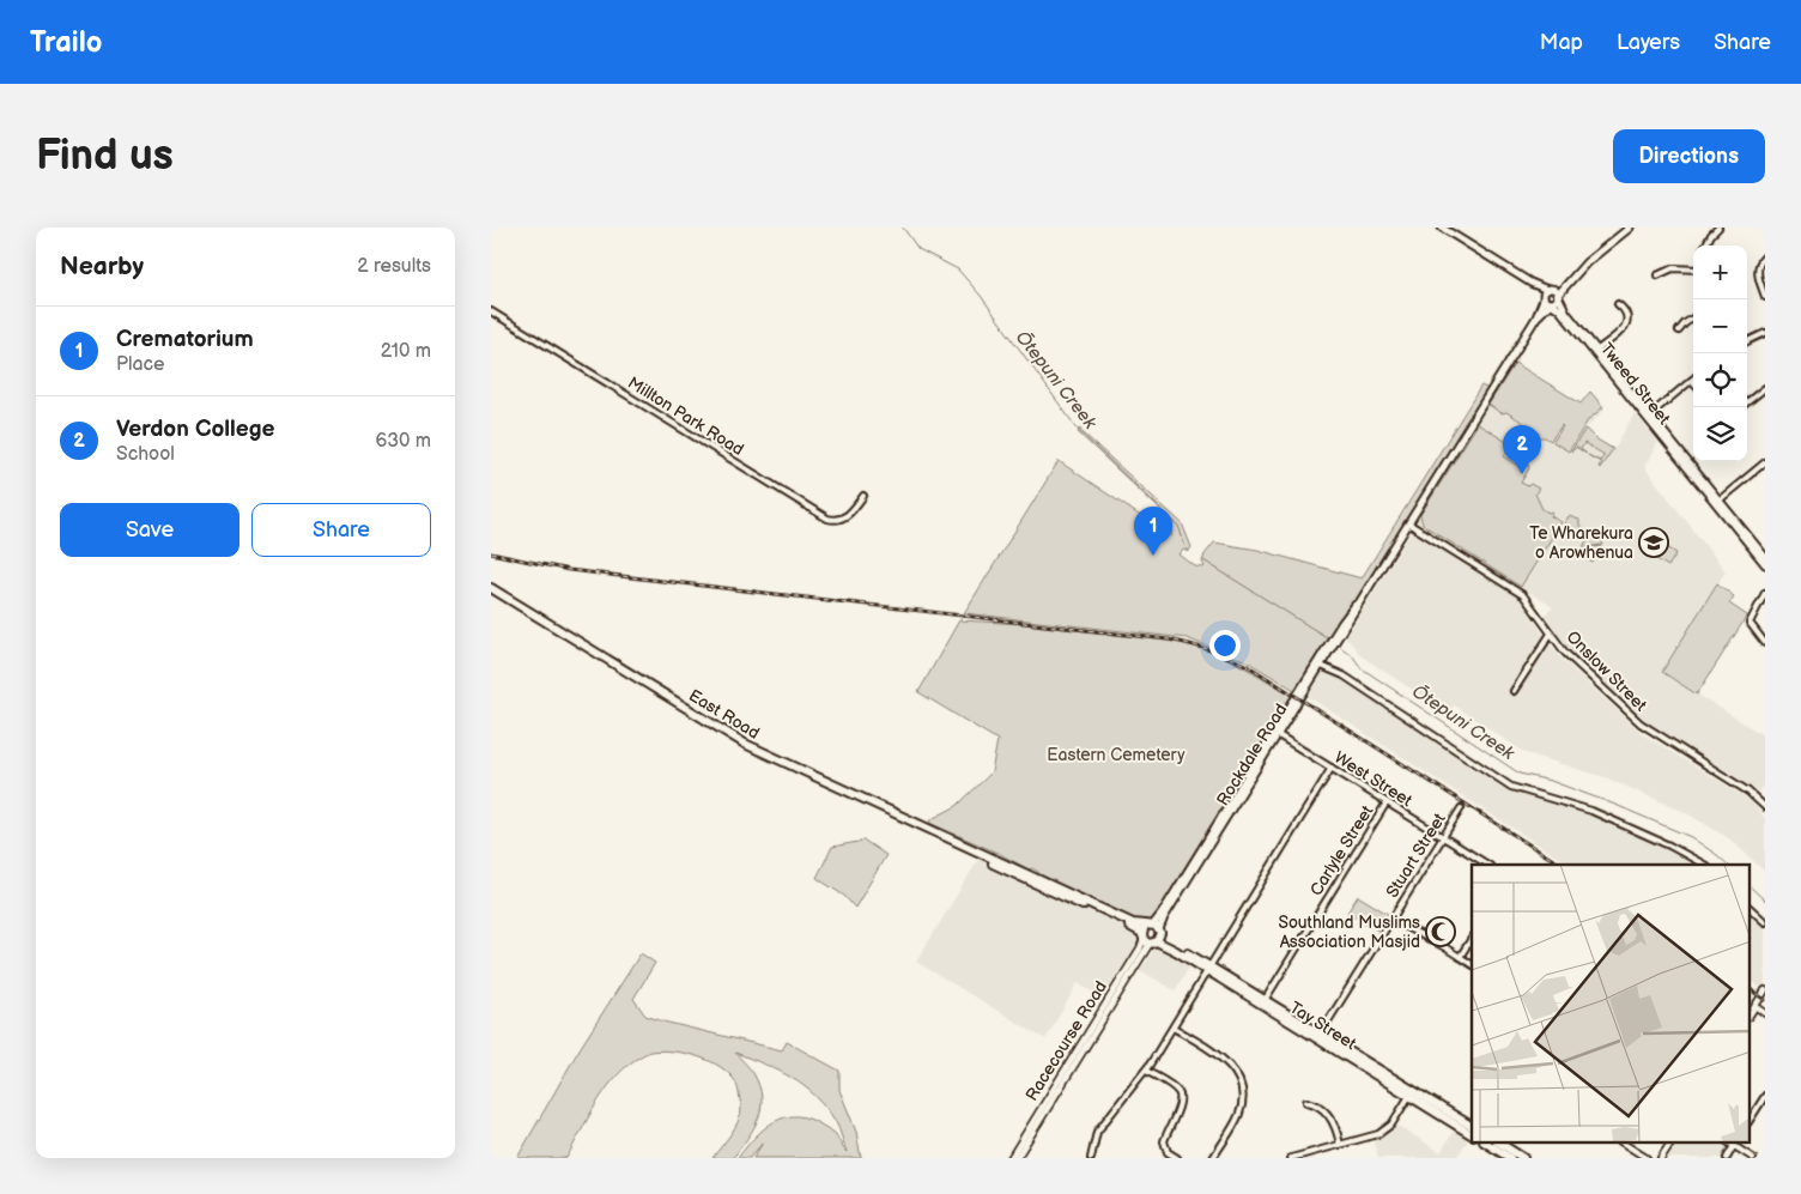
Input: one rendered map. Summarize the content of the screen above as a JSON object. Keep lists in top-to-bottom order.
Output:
{
  "streets": {
    "highway": ["East Road", "Tay Street"],
    "main road": ["Tweed Street", "Rockdale Road"],
    "street": [
      "Millton Park Road",
      "Onslow Street",
      "West Street",
      "Carlyle Street",
      "Stuart Street",
      "Racecourse Road"
    ]
  },
  "crossings": [
    ["Tweed Street", "Rockdale Road"],
    ["Onslow Street", "Rockdale Road"],
    ["East Road", "Rockdale Road"],
    ["East Road", "Tay Street"],
    ["East Road", "Racecourse Road"],
    ["Rockdale Road", "West Street"],
    ["Rockdale Road", "Tay Street"],
    ["Rockdale Road", "Racecourse Road"],
    ["West Street", "Carlyle Street"],
    ["West Street", "Stuart Street"],
    ["Carlyle Street", "Tay Street"],
    ["Stuart Street", "Tay Street"],
    ["Tay Street", "Racecourse Road"]
  ],
  "water": ["Ōtepuni Creek"],
  "parks": ["Eastern Cemetery"],
  "places": {
    "school or university": ["Te Wharekura o Arowhenua"],
    "mosque": ["Southland Muslims Association Masjid"]
  },
  "page": {
    "header": "Trailo",
    "nav": ["Map", "Layers", "Share"],
    "buttons": [
      "Directions",
      ["Save", "Share"]
    ],
    "title": "Find us",
    "heading": ["Nearby", "2 results"],
    "map_buttons": ["+", "−"],
    "list": [
      {
        "mark": "1",
        "name": "Crematorium",
        "note": "Place",
        "value": "210 m"
      },
      {
        "mark": "2",
        "name": "Verdon College",
        "note": "School",
        "value": "630 m"
      }
    ],
    "pins": ["2", "1"]
  }
}
